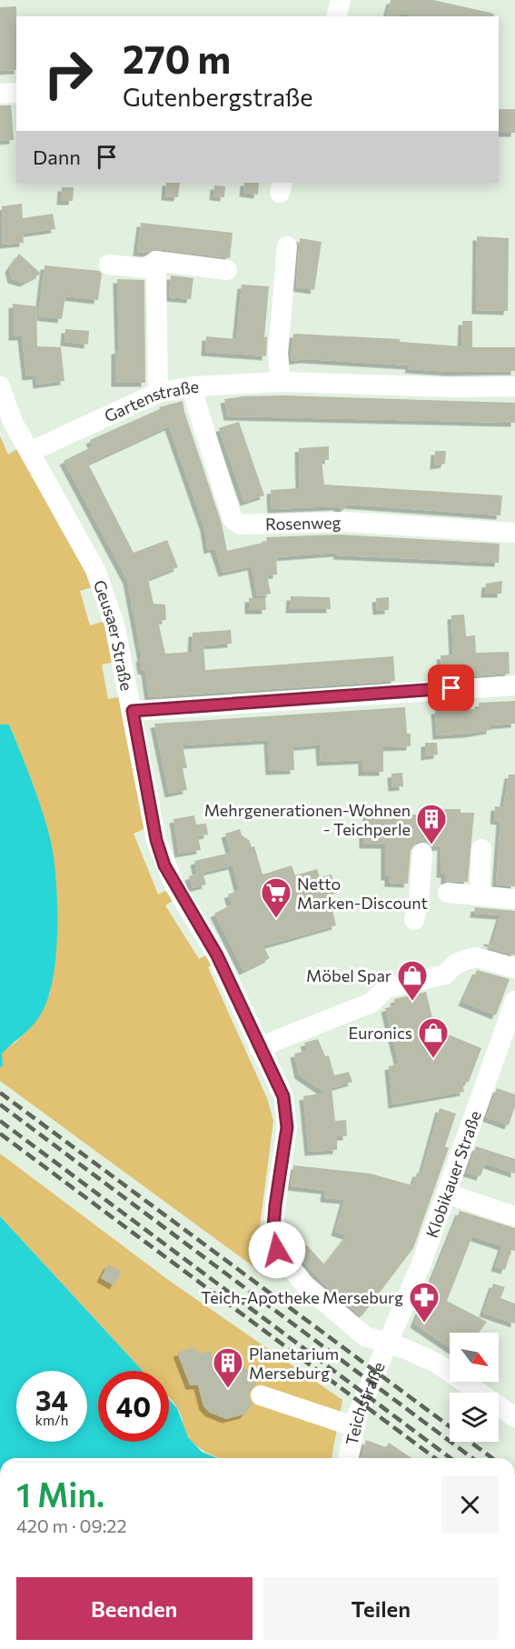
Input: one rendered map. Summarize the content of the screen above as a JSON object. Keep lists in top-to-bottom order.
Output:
{
  "streets": {
    "street": [
      "Gartenstraße",
      "Rosenweg",
      "Geusaer Straße",
      "Klobikauer Straße",
      "Teichstraße"
    ]
  },
  "crossings": [
    ["Gartenstraße", "Rosenweg"],
    ["Gartenstraße", "Geusaer Straße"],
    ["Geusaer Straße", "Klobikauer Straße"],
    ["Geusaer Straße", "Teichstraße"],
    ["Klobikauer Straße", "Teichstraße"]
  ],
  "places": {
    "building": ["Mehrgenerationen-Wohnen - Teichperle", "Planetarium Merseburg"],
    "supermarket": ["Netto Marken-Discount"],
    "shop": ["Möbel Spar", "Euronics"],
    "pharmacy": ["Teich-Apotheke Merseburg"]
  },
  "north": "bottom right",
  "page": {
    "turn": ["270 m", "Gutenbergstraße"],
    "then": "Dann",
    "speed": "34 km/h",
    "limit": "40",
    "heading": ["1 Min.", "420 m · 09:22"],
    "buttons": ["Beenden", "Teilen"]
  }
}
